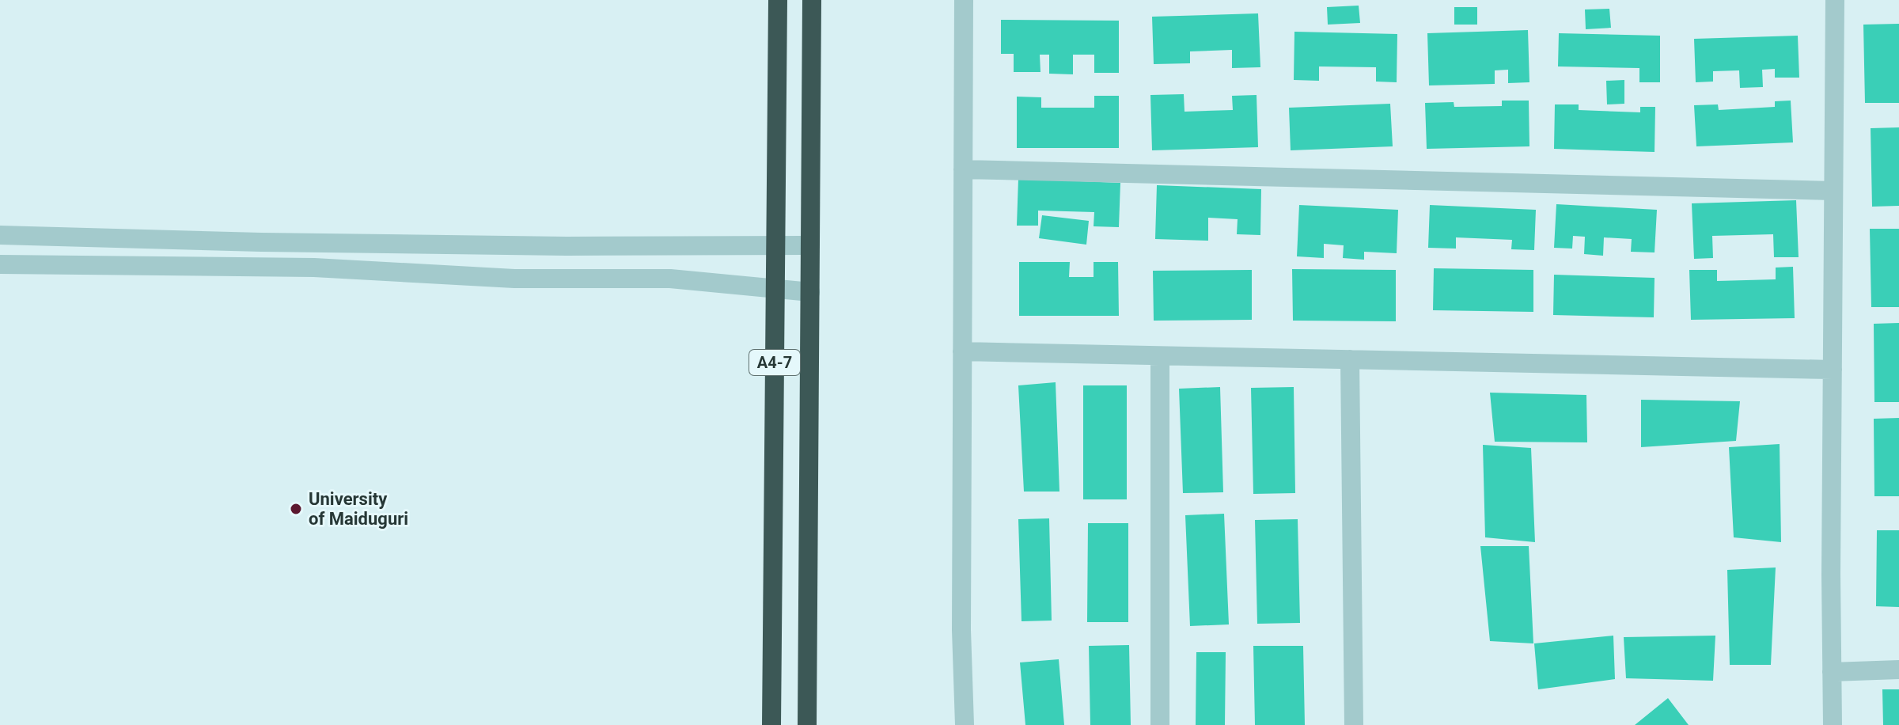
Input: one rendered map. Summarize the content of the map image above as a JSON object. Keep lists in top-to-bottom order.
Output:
{
  "streets": {
    "highway": ["A4-7"]
  },
  "places": ["University of Maiduguri"]
}
